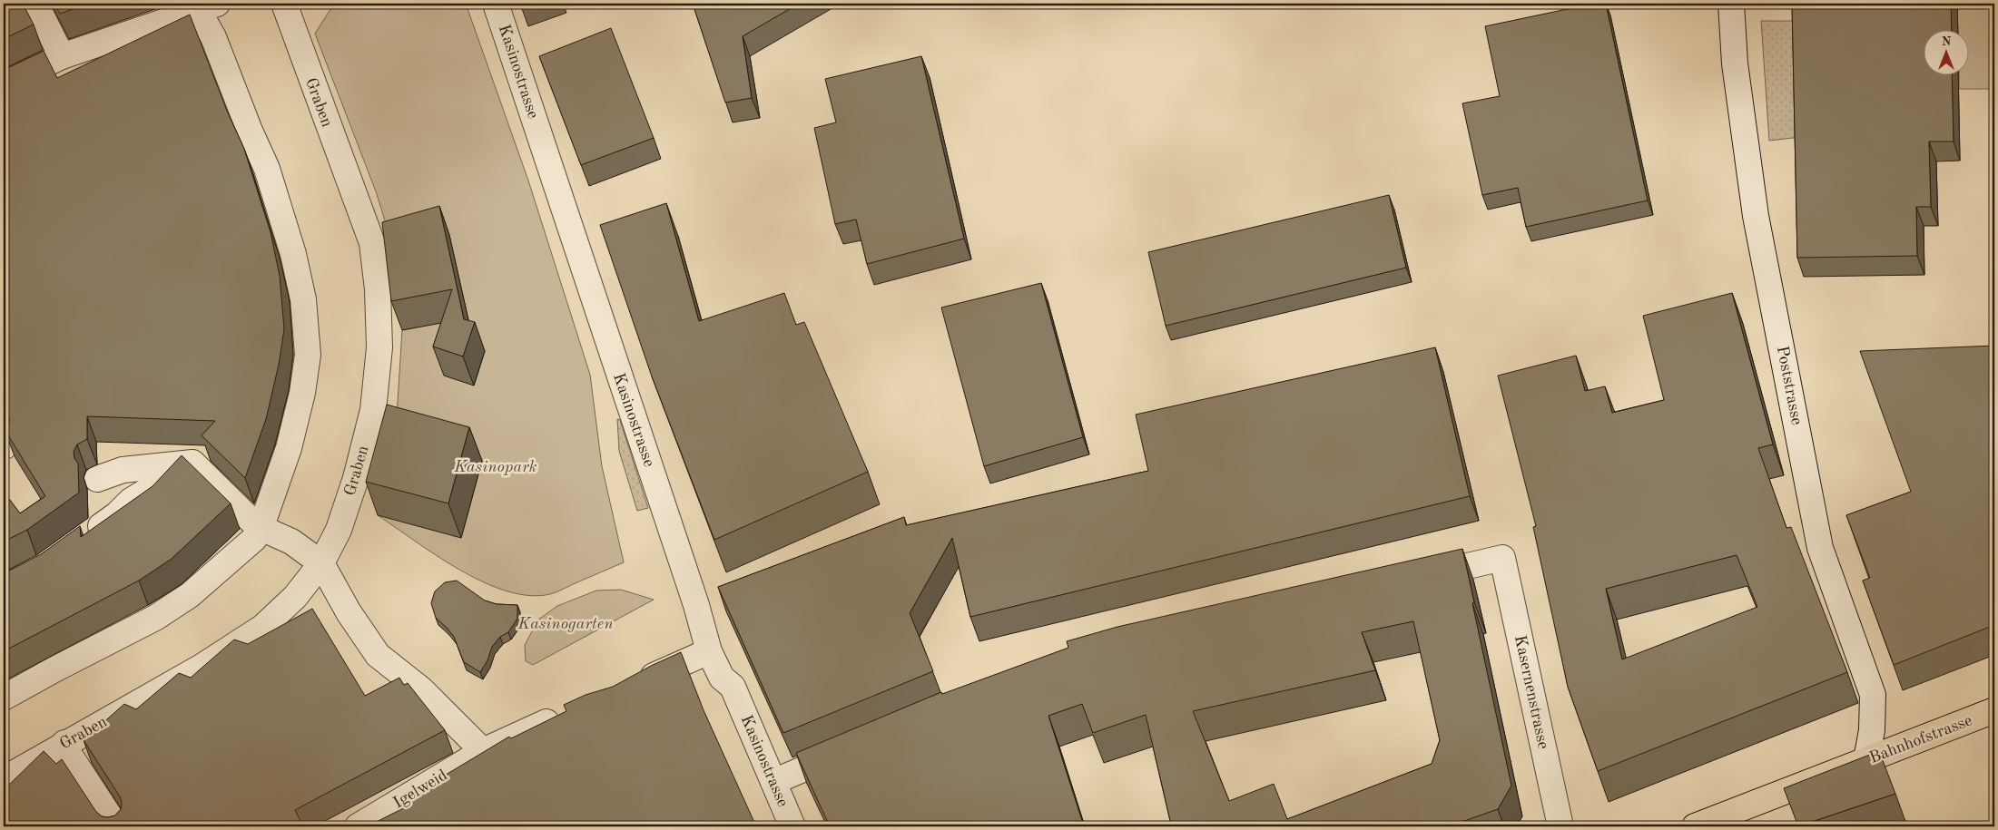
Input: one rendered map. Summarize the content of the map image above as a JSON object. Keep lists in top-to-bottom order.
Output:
{
  "streets": {
    "main road": ["Bahnhofstrasse"],
    "street": [
      "Kasinostrasse",
      "Graben",
      "Poststrasse",
      "Kasernenstrasse",
      "Igelweid"
    ]
  },
  "crossings": [
    ["Poststrasse", "Bahnhofstrasse"]
  ],
  "parks": ["Kasinopark", "Kasinogarten"],
  "north": "top"
}
